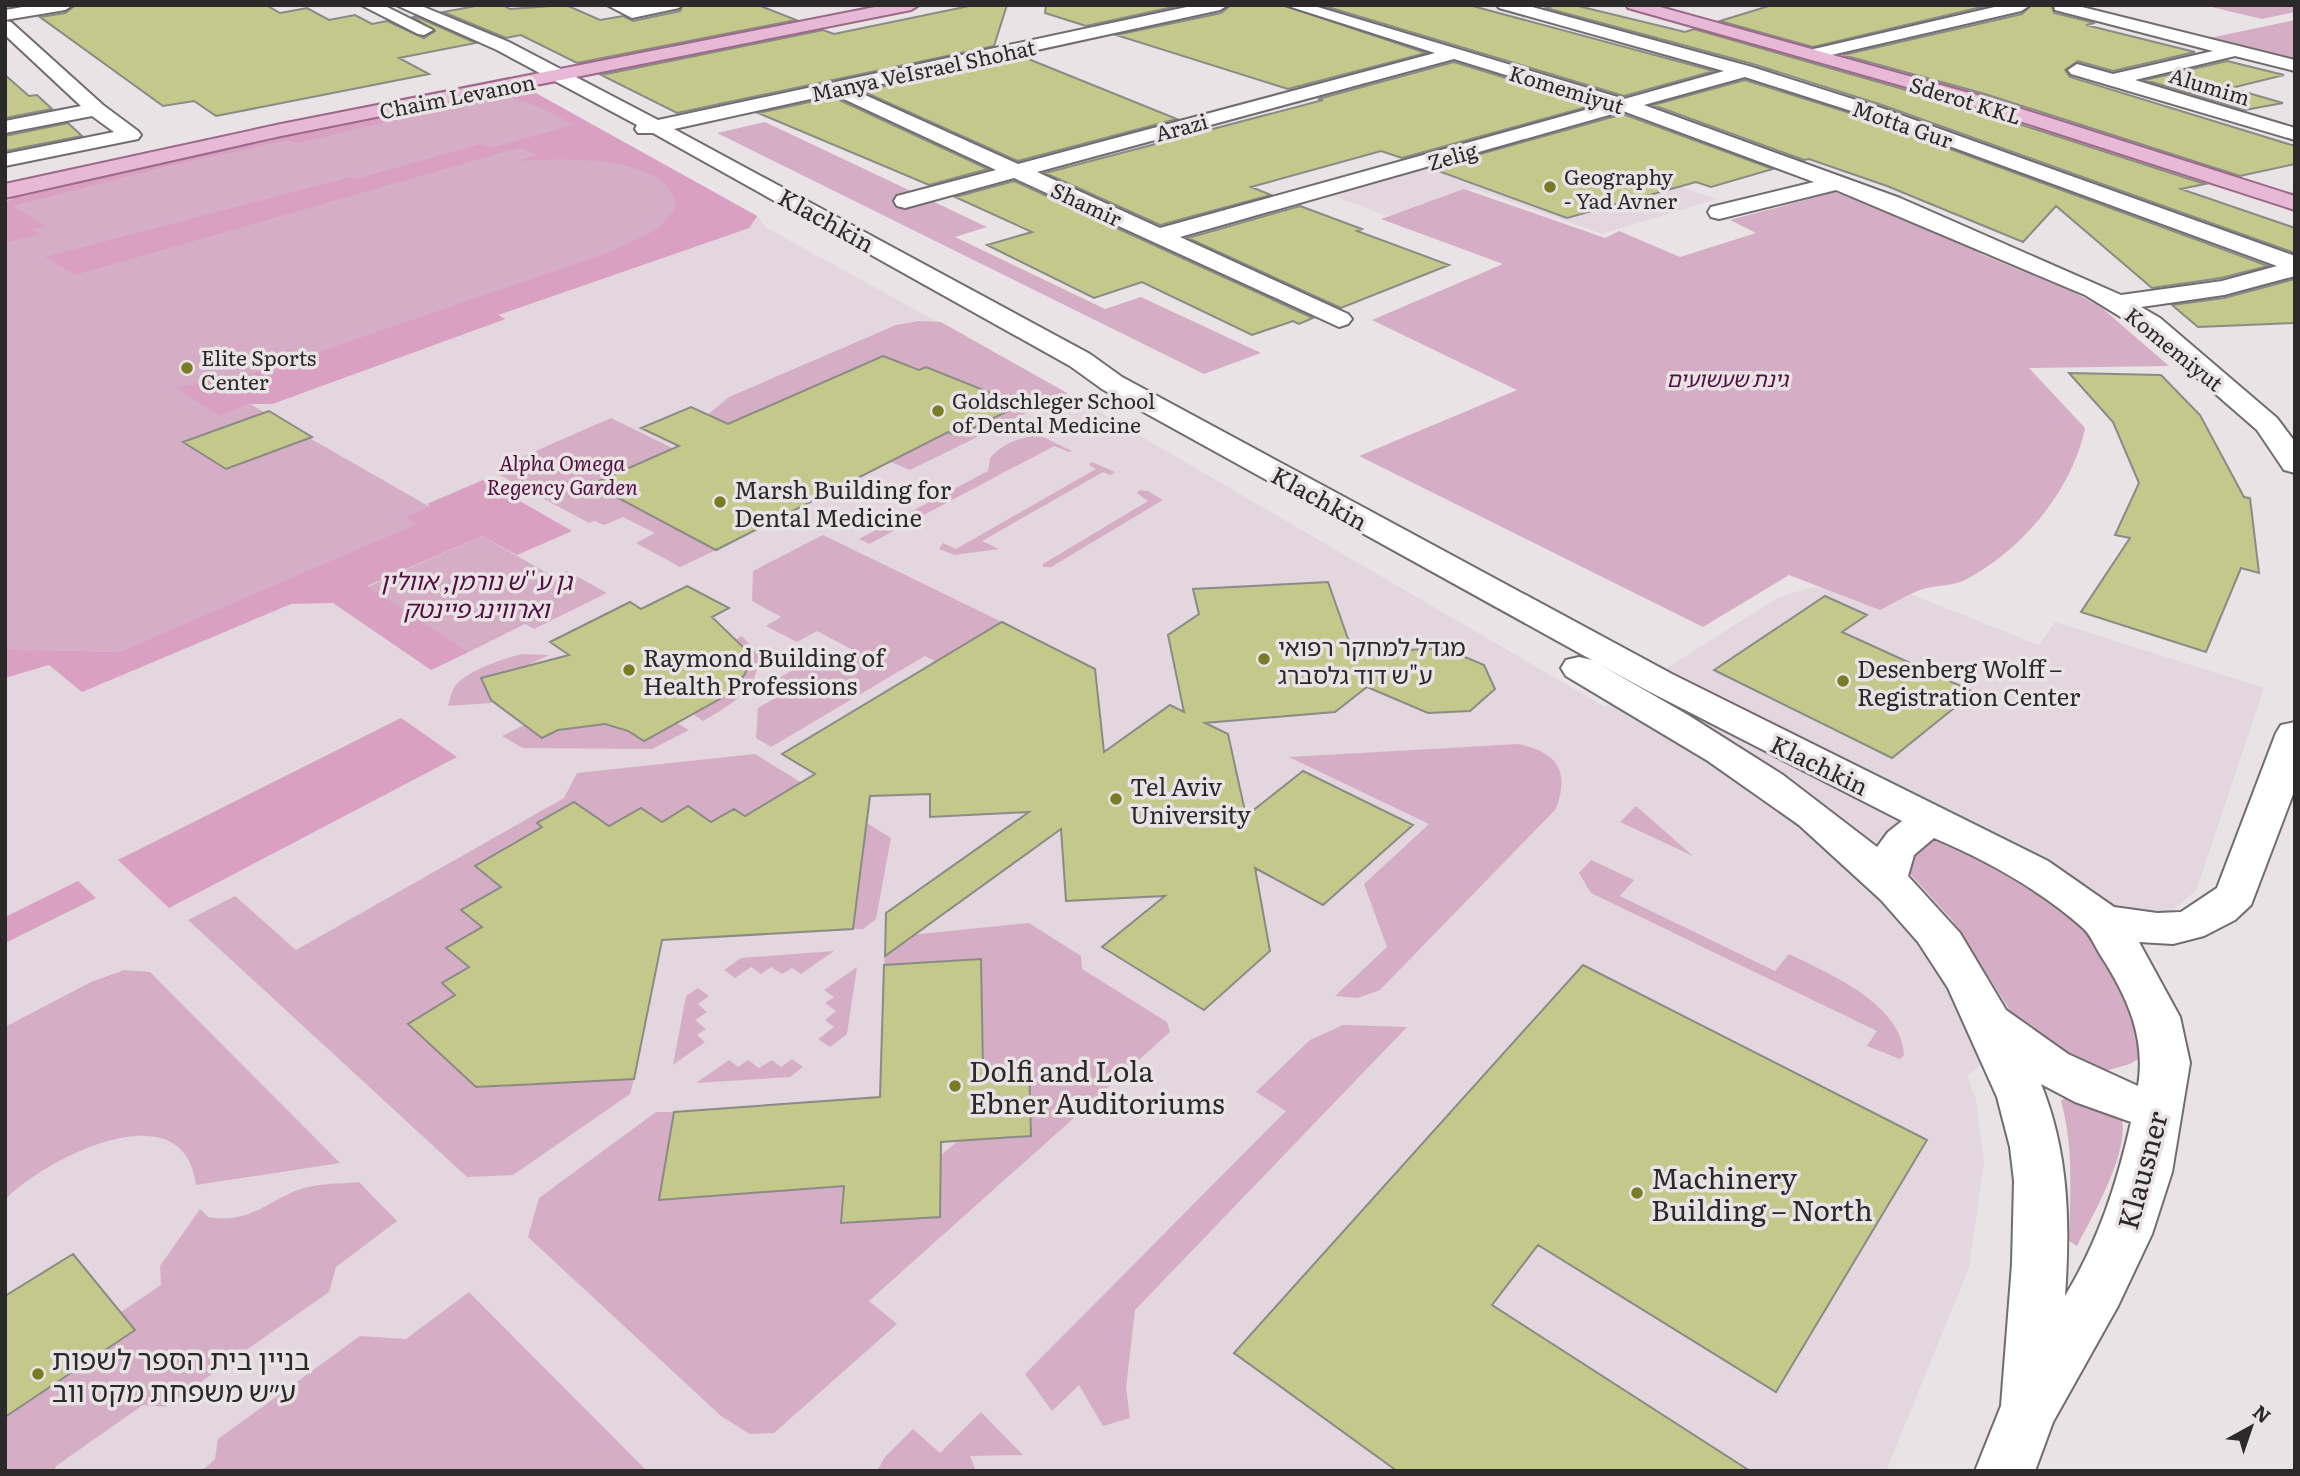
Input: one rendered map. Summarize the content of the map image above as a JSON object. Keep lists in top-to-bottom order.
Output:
{
  "streets": {
    "main road": ["Chaim Levanon", "Sderot KKL"],
    "street": [
      "Manya VeIsrael Shohat",
      "Alumim",
      "Komemiyut",
      "Motta Gur",
      "Arazi",
      "Zelig",
      "Shamir",
      "Klachkin",
      "Klausner"
    ]
  },
  "crossings": [
    ["Manya VeIsrael Shohat", "Shamir"],
    ["Manya VeIsrael Shohat", "Klachkin"],
    ["Komemiyut", "Arazi"],
    ["Komemiyut", "Zelig"],
    ["Chaim Levanon", "Klachkin"],
    ["Motta Gur", "Zelig"],
    ["Arazi", "Shamir"],
    ["Zelig", "Shamir"],
    ["Klachkin", "Klausner"]
  ],
  "parks": ["גינת שעשועים", "Alpha Omega Regency Garden", "גן ע''ש נורמן, אוולין וארווינג פיינטק"],
  "places": [
    "Geography - Yad Avner",
    "Elite Sports Center",
    "Goldschleger School of Dental Medicine",
    "Marsh Building for Dental Medicine",
    "מגדל למחקר רפואי ע\"ש דוד גלסברג",
    "Raymond Building of Health Professions",
    "Desenberg Wolff – Registration Center",
    "Tel Aviv University",
    "Dolfi and Lola Ebner Auditoriums",
    "Machinery Building – North",
    "בניין בית הספר לשפות ע״ש משפחת מקס ווב"
  ],
  "north": "top right"
}
